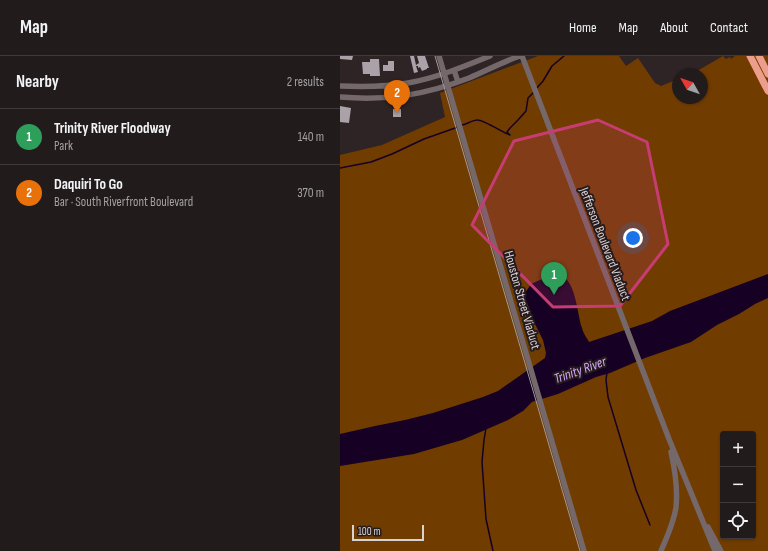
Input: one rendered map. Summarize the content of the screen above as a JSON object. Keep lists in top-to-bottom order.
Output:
{
  "streets": {
    "main road": ["Jefferson Boulevard Viaduct", "Houston Street Viaduct"]
  },
  "water": ["Trinity River"],
  "scale_bar": "100 m",
  "north": "top left",
  "page": {
    "header": "Map",
    "nav": [
      "Home",
      "Map",
      "About",
      "Contact"
    ],
    "heading": ["Nearby", "2 results"],
    "pins": ["2", "1"],
    "list": [
      {
        "mark": "1",
        "name": "Trinity River Floodway",
        "note": "Park",
        "value": "140 m"
      },
      {
        "mark": "2",
        "name": "Daquiri To Go",
        "note": "Bar · South Riverfront Boulevard",
        "value": "370 m"
      }
    ],
    "map_buttons": ["+", "−"],
    "scale": "100 m"
  }
}
